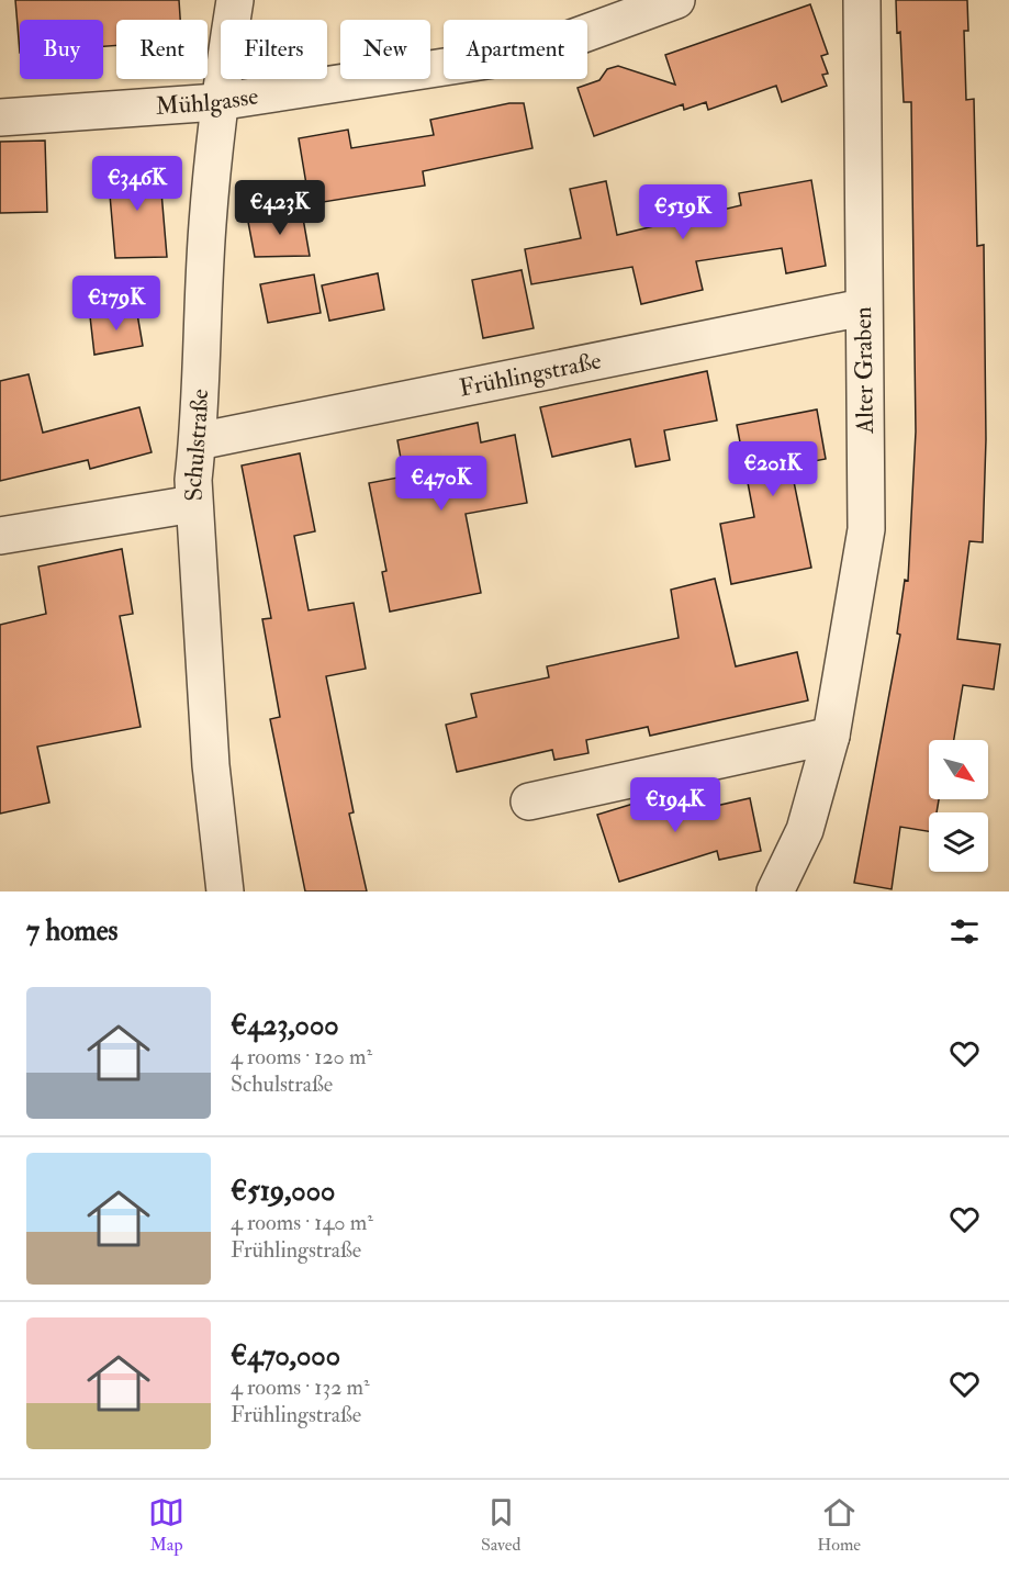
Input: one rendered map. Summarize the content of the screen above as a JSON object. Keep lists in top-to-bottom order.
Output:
{
  "streets": {
    "street": [
      "Mühlgasse",
      "Alter Graben",
      "Frühlingstraße",
      "Schulstraße"
    ]
  },
  "crossings": [
    ["Mühlgasse", "Schulstraße"],
    ["Alter Graben", "Frühlingstraße"],
    ["Frühlingstraße", "Schulstraße"]
  ],
  "north": "bottom right",
  "page": {
    "chip": [
      "Buy",
      "Rent",
      "Filters",
      "New",
      "Apartment"
    ],
    "price": [
      "€346K",
      "€423K",
      "€519K",
      "€179K",
      "€201K",
      "€470K",
      "€194K"
    ],
    "heading": "7 homes",
    "list": [
      {
        "name": "€423,000",
        "note": "4 rooms · 120 m² · Schulstraße"
      },
      {
        "name": "€519,000",
        "note": "4 rooms · 140 m² · Frühlingstraße"
      },
      {
        "name": "€470,000",
        "note": "4 rooms · 132 m² · Frühlingstraße"
      }
    ],
    "tabs": ["Map", "Saved", "Home"]
  }
}
